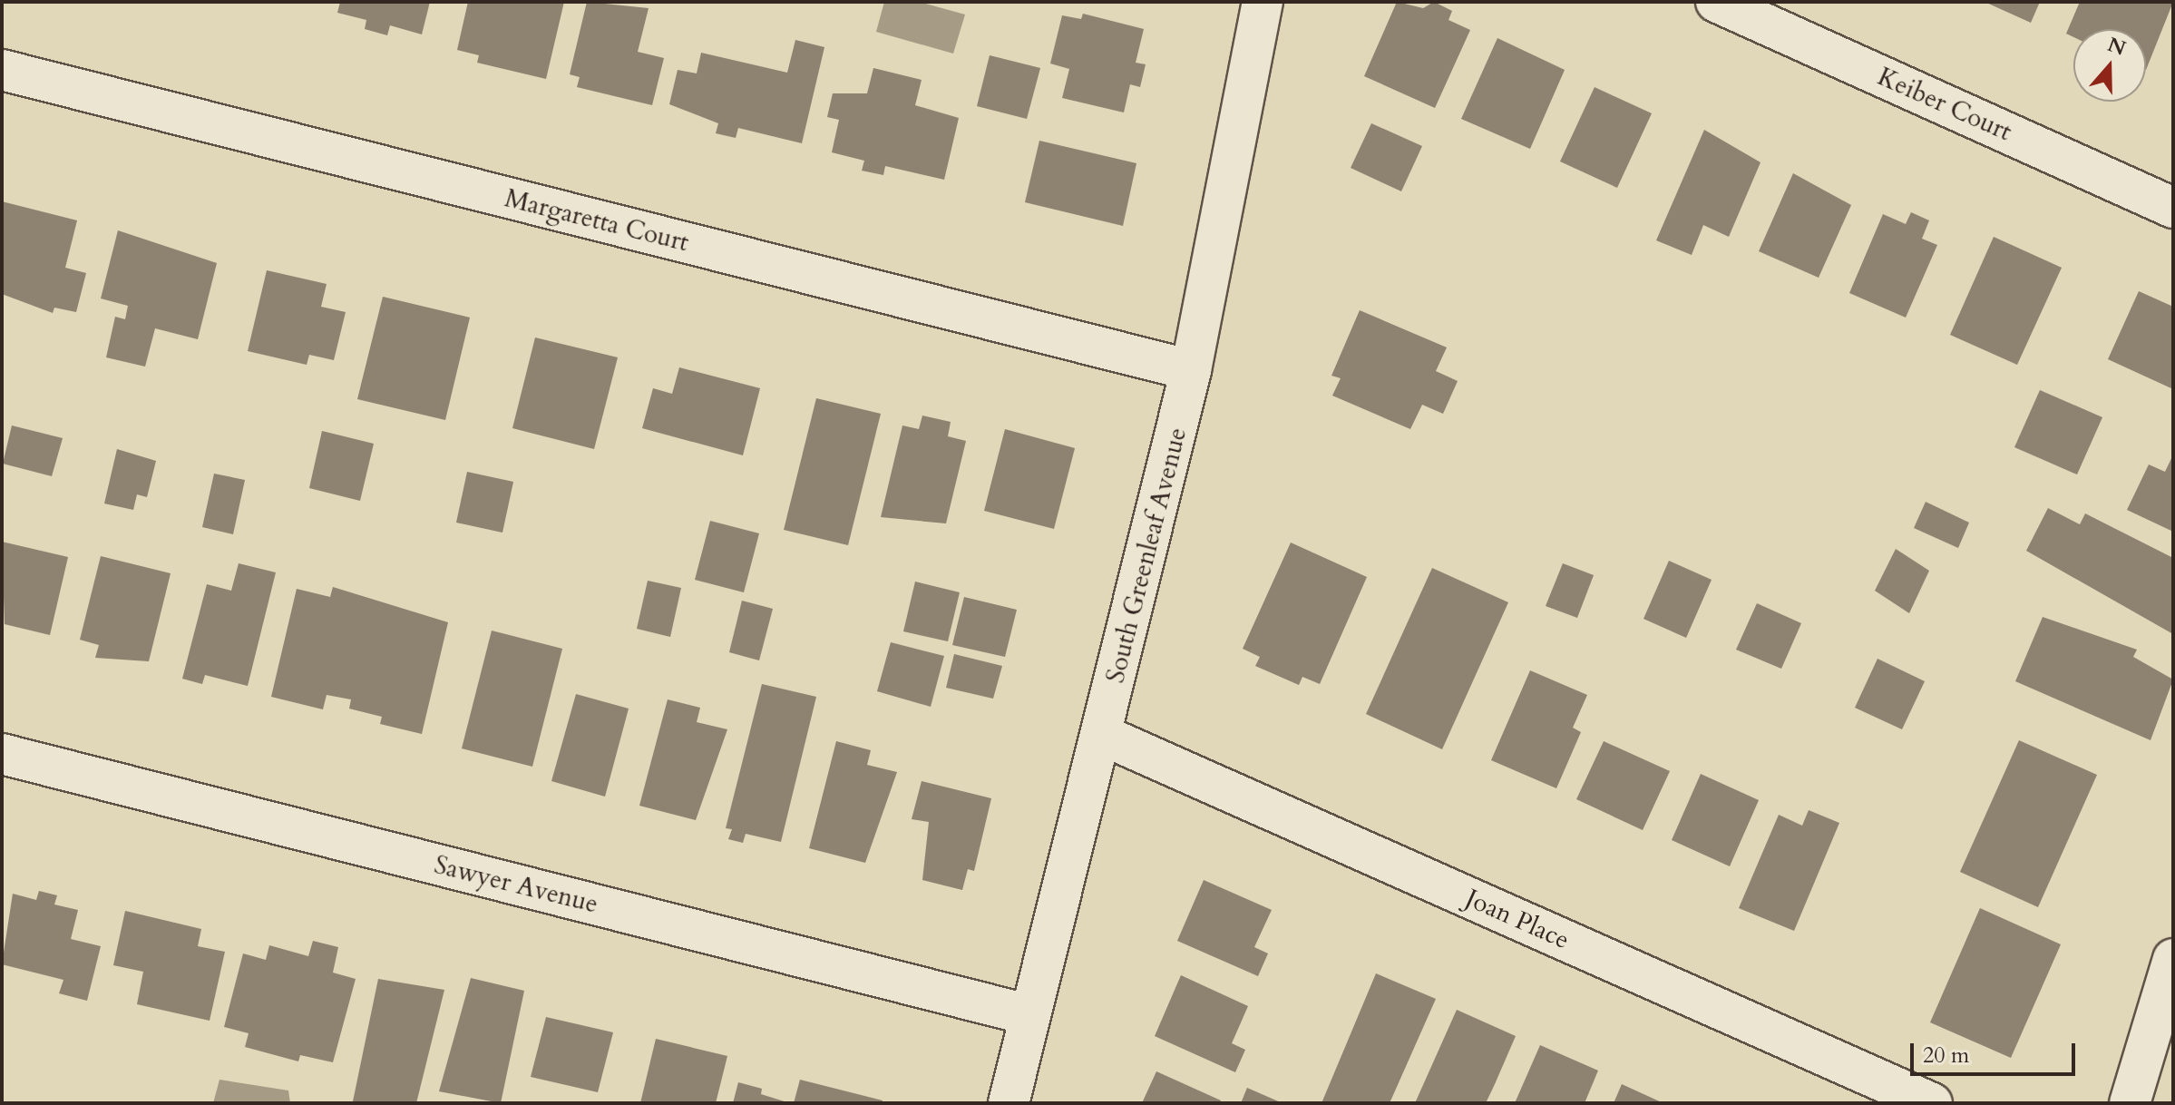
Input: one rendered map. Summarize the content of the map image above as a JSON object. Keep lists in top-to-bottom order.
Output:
{
  "streets": {
    "street": [
      "Keiber Court",
      "Margaretta Court",
      "South Greenleaf Avenue",
      "Sawyer Avenue",
      "Joan Place"
    ]
  },
  "crossings": [
    ["Margaretta Court", "South Greenleaf Avenue"],
    ["South Greenleaf Avenue", "Sawyer Avenue"],
    ["South Greenleaf Avenue", "Joan Place"]
  ],
  "scale_bar": "20 m",
  "north": "top"
}
